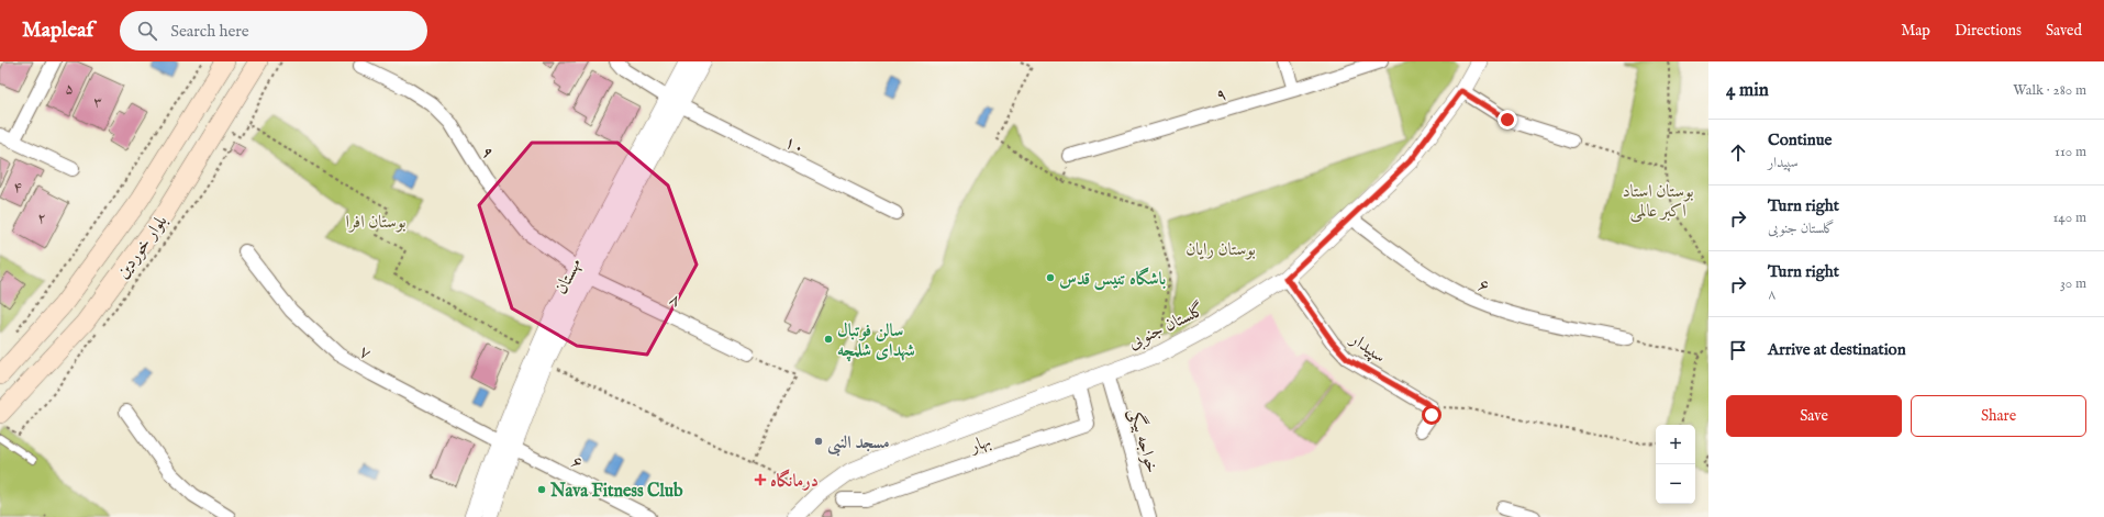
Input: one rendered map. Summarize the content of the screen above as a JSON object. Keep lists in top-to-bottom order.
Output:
{
  "streets": {
    "main road": ["بلوار خوردین"],
    "street": [
      "۹",
      "۱۰",
      "مهستان",
      "۶",
      "۸",
      "گلستان جنوبی",
      "سپیدار",
      "۷",
      "خواجه بیگی",
      "بهار"
    ]
  },
  "crossings": [
    ["۹", "مهستان"],
    ["۹", "۸"],
    ["۱۰", "مهستان"],
    ["مهستان", "۶"],
    ["مهستان", "۸"],
    ["مهستان", "۷"],
    ["۶", "گلستان جنوبی"],
    ["۶", "۷"],
    ["گلستان جنوبی", "سپیدار"],
    ["گلستان جنوبی", "خواجه بیگی"],
    ["گلستان جنوبی", "بهار"]
  ],
  "parks": ["بوستان استاد اکبر عالمی", "بوستان افرا", "بوستان رایان"],
  "places": {
    "other": [
      "باشگاه تنیس قدس",
      "سالن فوتبال شهدای شلمچه",
      "مسجد النبی",
      "Nava Fitness Club"
    ],
    "health": ["درمانگاه"]
  },
  "house_numbers": [
    "۵",
    "۳",
    "۴",
    "۲"
  ],
  "page": {
    "header": "Mapleaf",
    "search": "Search here",
    "nav": ["Map", "Directions", "Saved"],
    "heading": ["4 min", "Walk · 280 m"],
    "list": [
      ["Continue", "سپیدار", "110 m"],
      ["Turn right", "گلستان جنوبی", "140 m"],
      ["Turn right", "۸", "30 m"],
      "Arrive at destination"
    ],
    "buttons": ["Save", "Share"],
    "map_buttons": ["+", "−"]
  }
}
